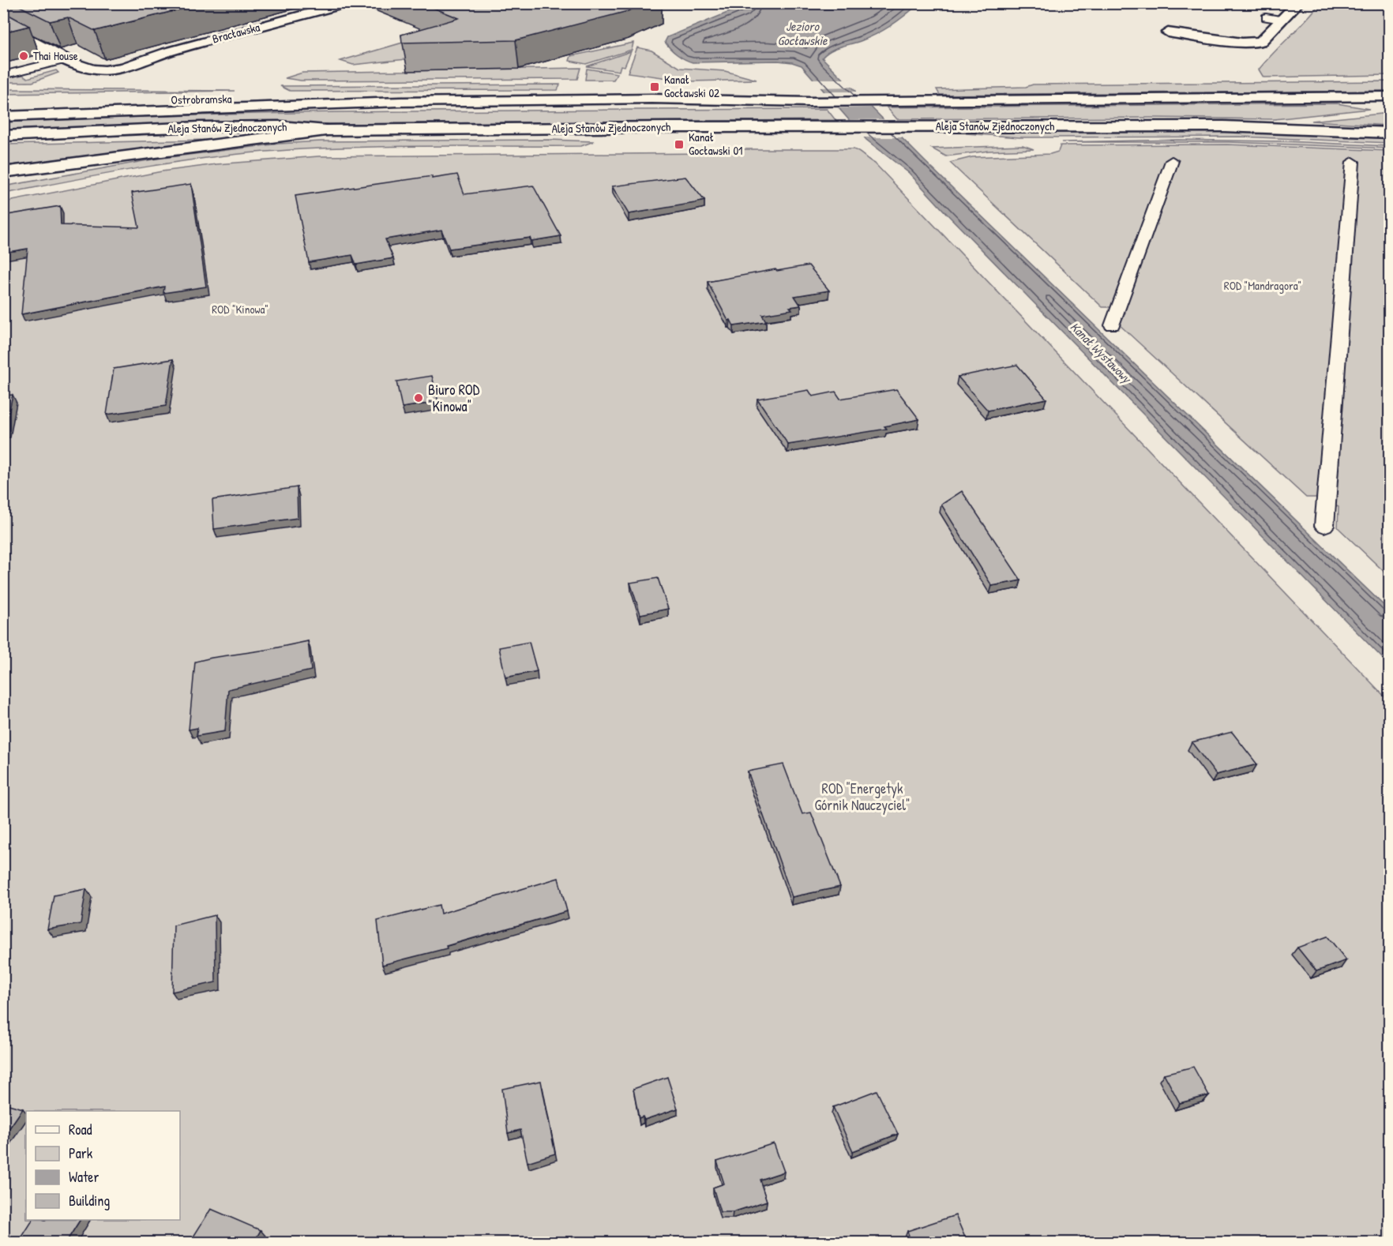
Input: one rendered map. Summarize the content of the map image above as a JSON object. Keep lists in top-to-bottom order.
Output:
{
  "streets": {
    "main road": ["Bracławska", "Ostrobramska", "Aleja Stanów Zjednoczonych"]
  },
  "crossings": [
    ["Ostrobramska", "Aleja Stanów Zjednoczonych"]
  ],
  "water": ["Jezioro Gocławskie", "Kanał Wystawowy"],
  "parks": ["ROD \"Mandragora\"", "ROD \"Kinowa\"", "ROD \"Energetyk Górnik Nauczyciel\""],
  "places": {
    "other": ["Thai House", "Biuro ROD \"Kinowa\""],
    "transit": ["Kanał Gocławski 02", "Kanał Gocławski 01"]
  },
  "legend": [
    "Road",
    "Park",
    "Water",
    "Building"
  ]
}
